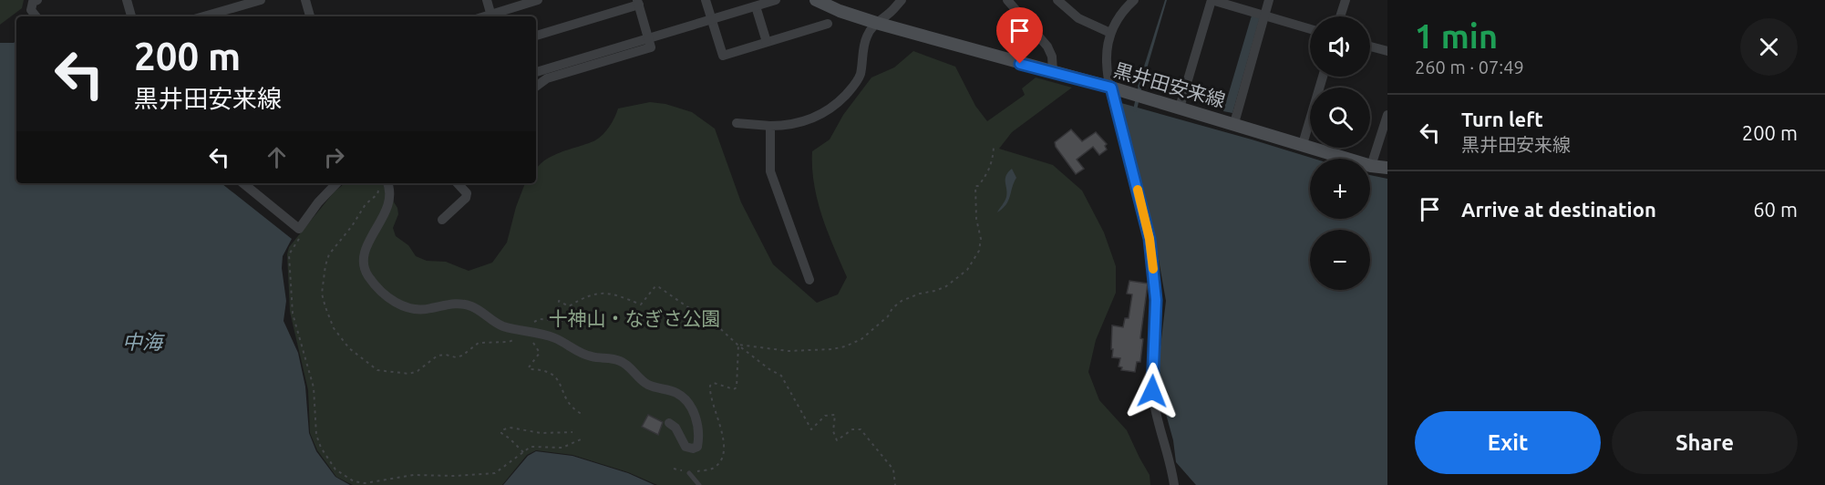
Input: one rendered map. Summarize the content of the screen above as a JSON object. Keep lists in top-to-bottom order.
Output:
{
  "streets": {
    "main road": ["黒井田安来線"]
  },
  "water": ["中海"],
  "parks": ["十神山・なぎさ公園"],
  "page": {
    "heading": ["1 min", "260 m · 07:49"],
    "map_buttons": ["+", "−"],
    "turn": ["200 m", "黒井田安来線"],
    "list": [
      {
        "name": "Turn left",
        "note": "黒井田安来線",
        "value": "200 m"
      },
      {
        "name": "Arrive at destination",
        "value": "60 m"
      }
    ],
    "buttons": ["Exit", "Share"]
  }
}
